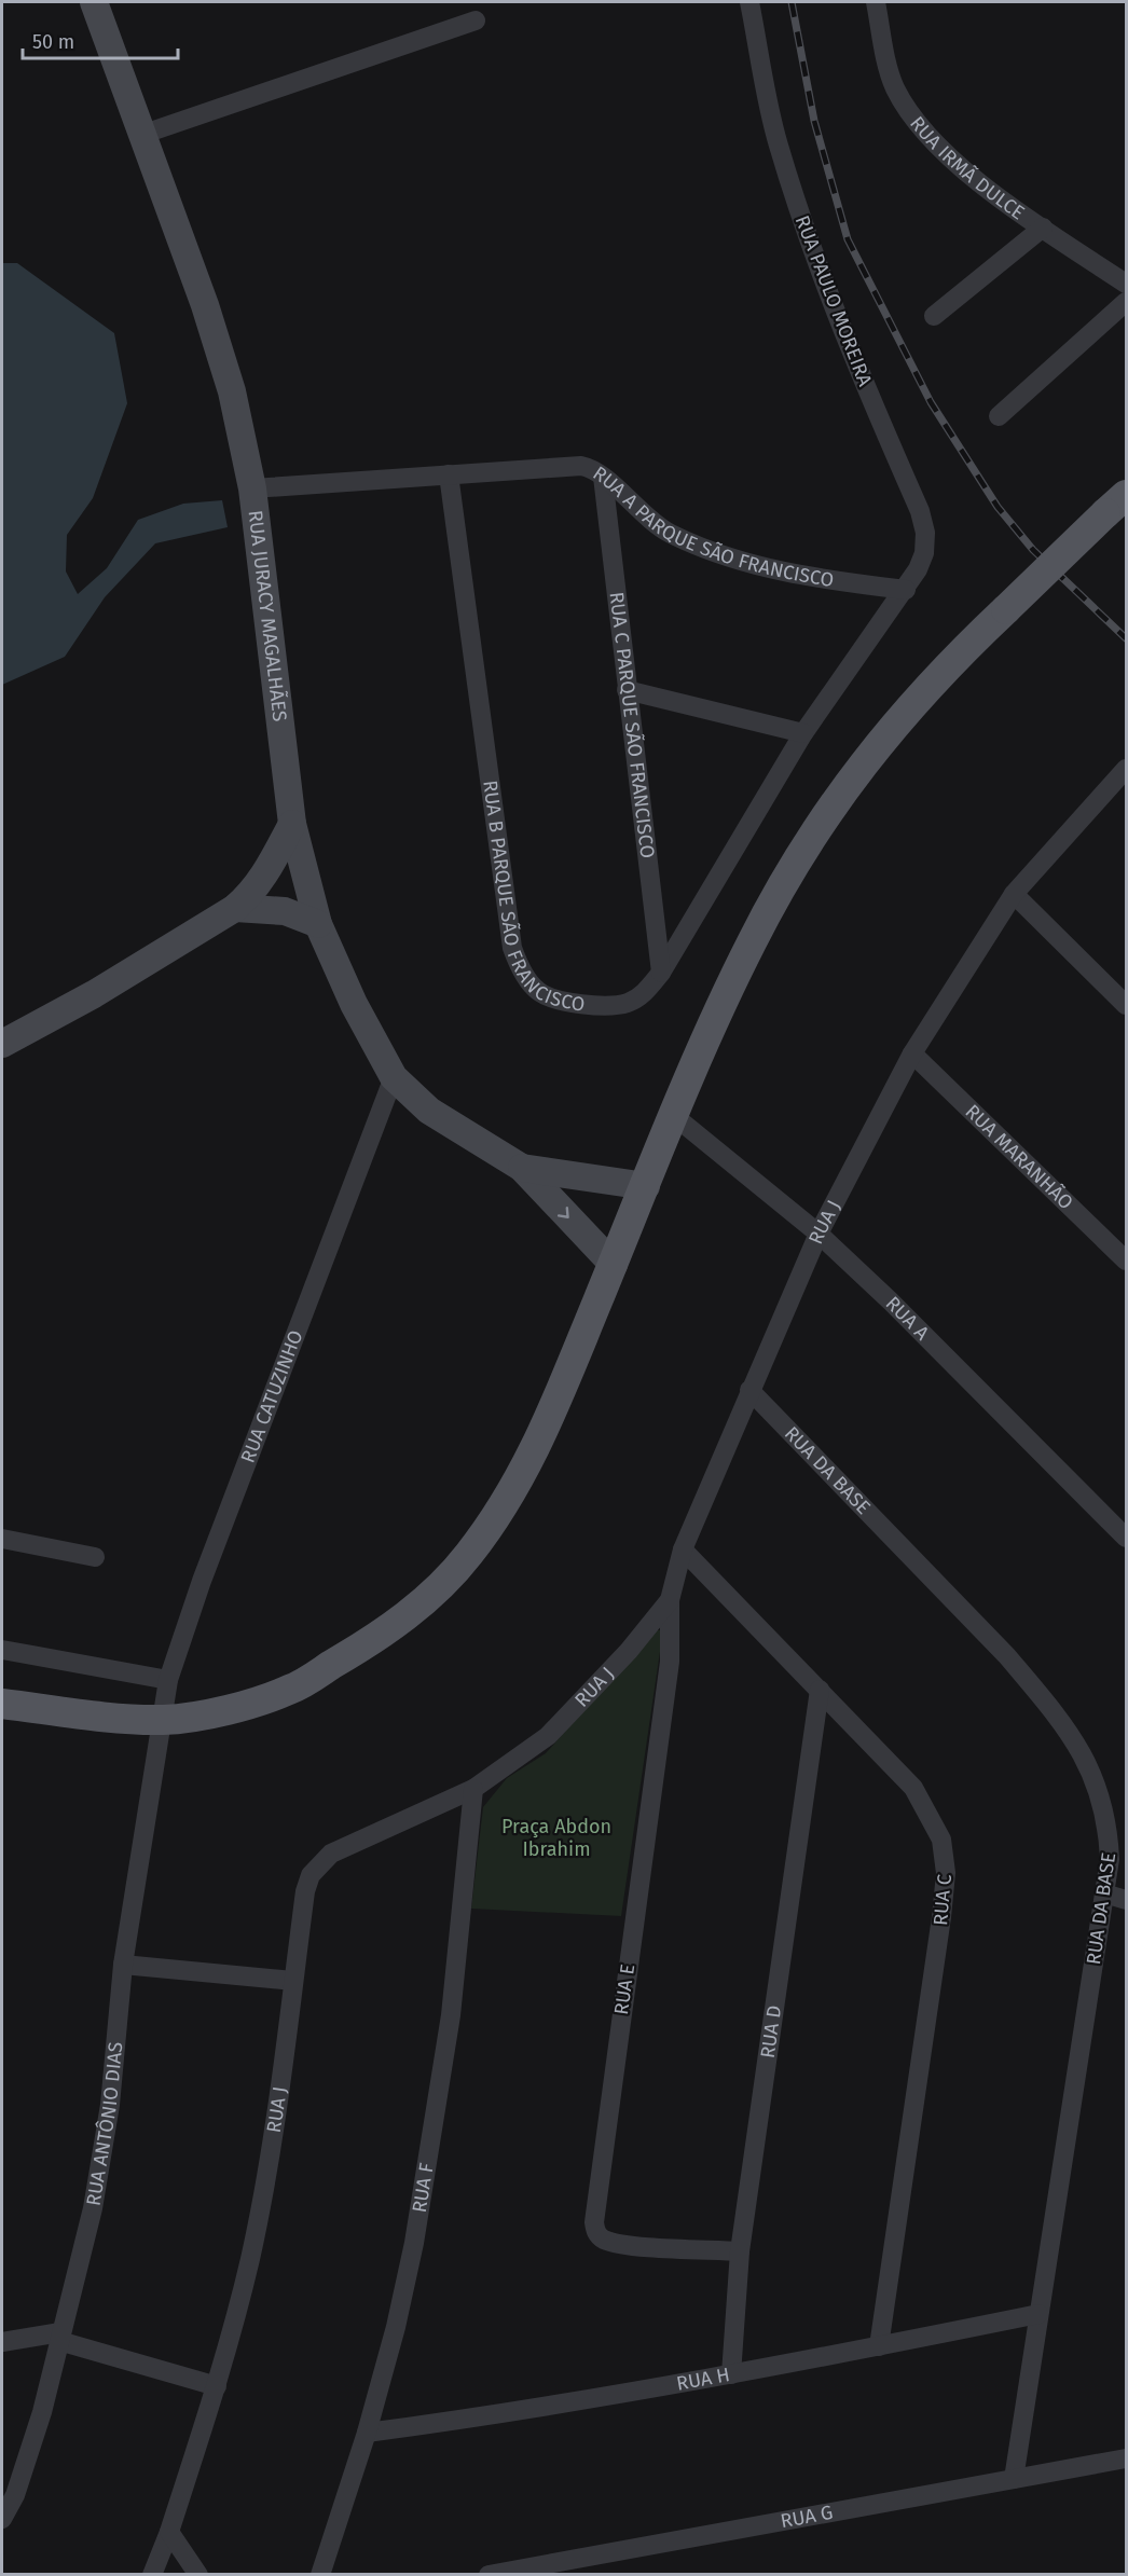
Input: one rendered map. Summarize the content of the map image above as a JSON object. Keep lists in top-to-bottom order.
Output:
{
  "streets": {
    "street": [
      "RUA IRMÃ DULCE",
      "RUA PAULO MOREIRA",
      "RUA A PARQUE SÃO FRANCISCO",
      "RUA JURACY MAGALHÃES",
      "RUA C PARQUE SÃO FRANCISCO",
      "RUA B PARQUE SÃO FRANCISCO",
      "RUA MARANHÃO",
      "RUA J",
      "RUA A",
      "RUA CATUZINHO",
      "RUA DA BASE",
      "RUA C",
      "RUA E",
      "RUA D",
      "RUA ANTÔNIO DIAS",
      "RUA F",
      "RUA H",
      "RUA G"
    ]
  },
  "crossings": [
    ["RUA PAULO MOREIRA", "RUA A PARQUE SÃO FRANCISCO"],
    ["RUA PAULO MOREIRA", "RUA B PARQUE SÃO FRANCISCO"],
    ["RUA A PARQUE SÃO FRANCISCO", "RUA JURACY MAGALHÃES"],
    ["RUA A PARQUE SÃO FRANCISCO", "RUA C PARQUE SÃO FRANCISCO"],
    ["RUA A PARQUE SÃO FRANCISCO", "RUA B PARQUE SÃO FRANCISCO"],
    ["RUA JURACY MAGALHÃES", "RUA CATUZINHO"],
    ["RUA C PARQUE SÃO FRANCISCO", "RUA B PARQUE SÃO FRANCISCO"],
    ["RUA MARANHÃO", "RUA J"],
    ["RUA J", "RUA A"],
    ["RUA J", "RUA DA BASE"],
    ["RUA J", "RUA C"],
    ["RUA J", "RUA E"],
    ["RUA J", "RUA F"],
    ["RUA CATUZINHO", "RUA ANTÔNIO DIAS"],
    ["RUA DA BASE", "RUA H"],
    ["RUA DA BASE", "RUA G"],
    ["RUA C", "RUA D"],
    ["RUA C", "RUA H"],
    ["RUA E", "RUA D"],
    ["RUA D", "RUA H"],
    ["RUA F", "RUA H"]
  ],
  "parks": ["Praça Abdon Ibrahim"],
  "scale_bar": "50 m"
}
